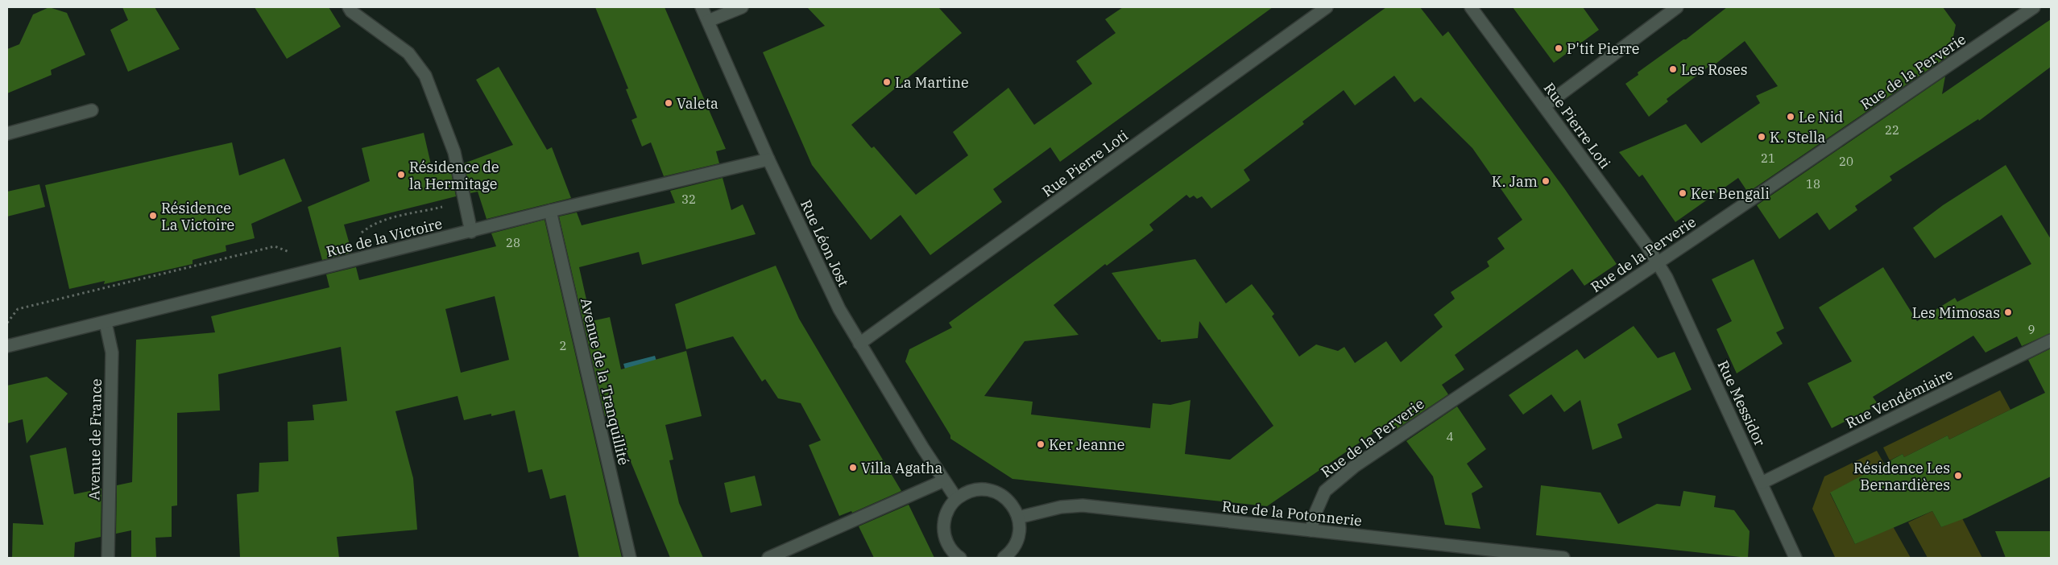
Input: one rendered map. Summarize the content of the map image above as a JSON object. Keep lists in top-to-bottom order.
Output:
{
  "streets": {
    "street": [
      "Rue de la Perverie",
      "Rue Pierre Loti",
      "Rue de la Victoire",
      "Rue Léon Jost",
      "Avenue de la Tranquillité",
      "Rue Vendémiaire",
      "Rue Messidor",
      "Avenue de France",
      "Rue de la Potonnerie"
    ]
  },
  "crossings": [
    ["Rue de la Perverie", "Rue Pierre Loti"],
    ["Rue de la Perverie", "Rue Messidor"],
    ["Rue de la Perverie", "Rue de la Potonnerie"],
    ["Rue Pierre Loti", "Rue Léon Jost"],
    ["Rue Pierre Loti", "Rue Messidor"],
    ["Rue de la Victoire", "Rue Léon Jost"],
    ["Rue de la Victoire", "Avenue de la Tranquillité"],
    ["Rue de la Victoire", "Avenue de France"],
    ["Rue Vendémiaire", "Rue Messidor"]
  ],
  "places": [
    "P'tit Pierre",
    "Les Roses",
    "La Martine",
    "Valeta",
    "Le Nid",
    "K. Stella",
    "Résidence de la Hermitage",
    "K. Jam",
    "Ker Bengali",
    "Résidence La Victoire",
    "Les Mimosas",
    "Ker Jeanne",
    "Villa Agatha",
    "Résidence Les Bernardières"
  ],
  "house_numbers": [
    "22",
    "21",
    "20",
    "18",
    "32",
    "28",
    "9",
    "2",
    "4"
  ]
}
